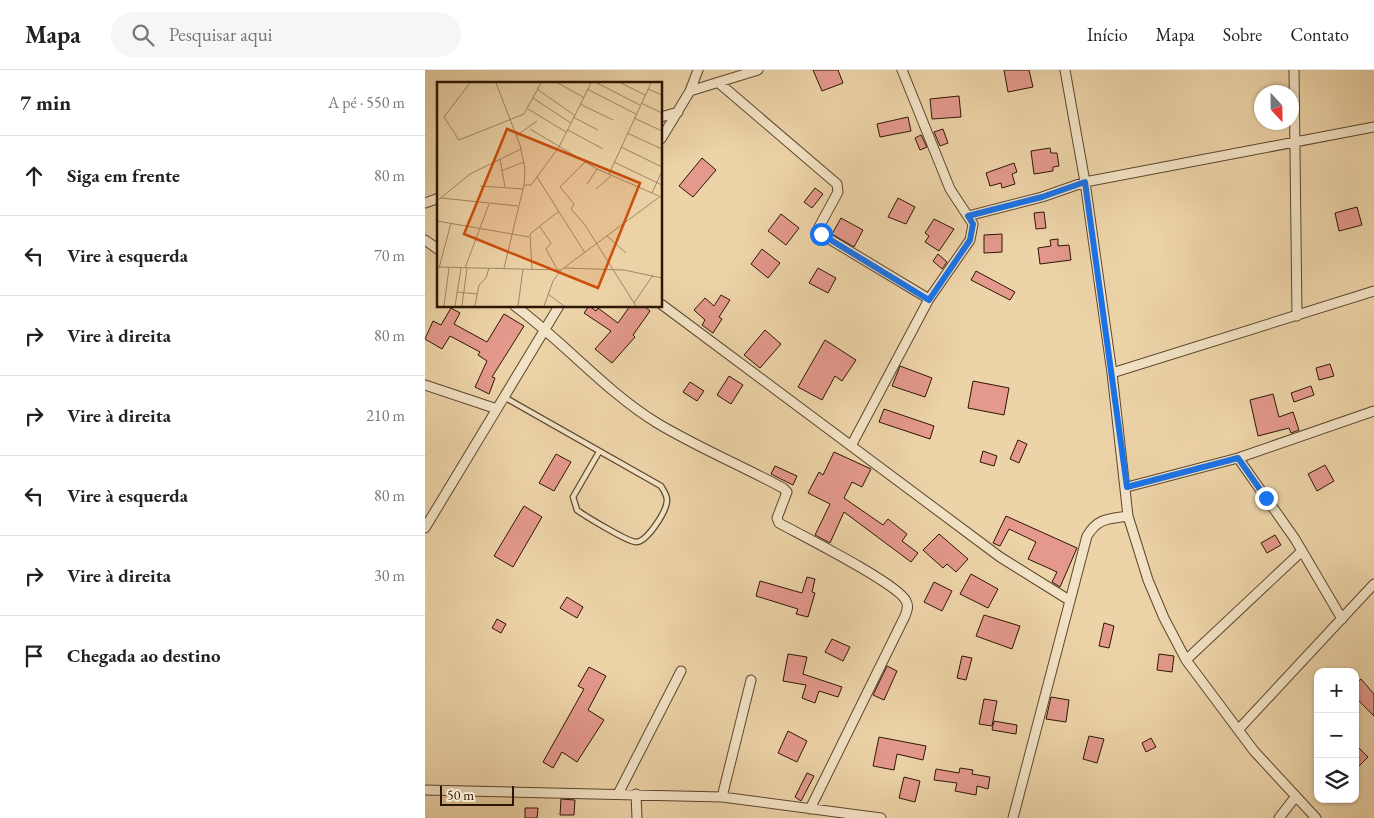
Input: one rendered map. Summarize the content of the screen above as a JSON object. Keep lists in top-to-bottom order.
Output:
{
  "scale_bar": "50 m",
  "north": "bottom",
  "page": {
    "header": "Mapa",
    "search": "Pesquisar aqui",
    "nav": [
      "Início",
      "Mapa",
      "Sobre",
      "Contato"
    ],
    "heading": ["7 min", "A pé · 550 m"],
    "list": [
      ["Siga em frente", "80 m"],
      ["Vire à esquerda", "70 m"],
      ["Vire à direita", "80 m"],
      ["Vire à direita", "210 m"],
      ["Vire à esquerda", "80 m"],
      ["Vire à direita", "30 m"],
      "Chegada ao destino"
    ],
    "map_buttons": ["+", "−"],
    "scale": "50 m"
  }
}
